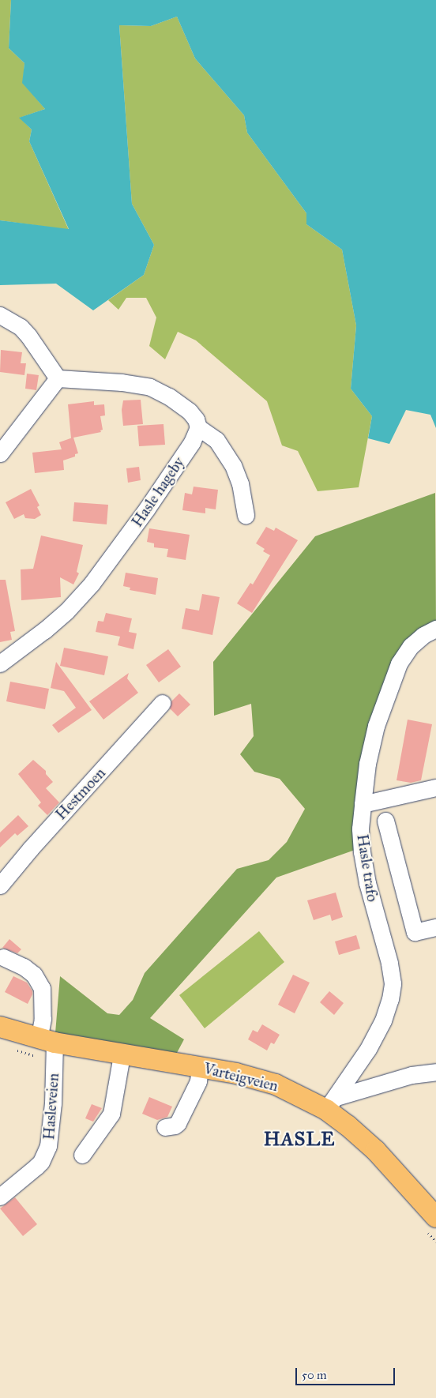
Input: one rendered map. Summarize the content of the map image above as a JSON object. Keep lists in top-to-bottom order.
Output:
{
  "streets": {
    "main road": ["Varteigveien"],
    "street": [
      "Hasle hageby",
      "Hestmoen",
      "Hasle trafo",
      "Hasleveien"
    ]
  },
  "crossings": [
    ["Hasle trafo", "Varteigveien"],
    ["Varteigveien", "Hasleveien"]
  ],
  "districts": ["HASLE"],
  "scale_bar": "50 m"
}
